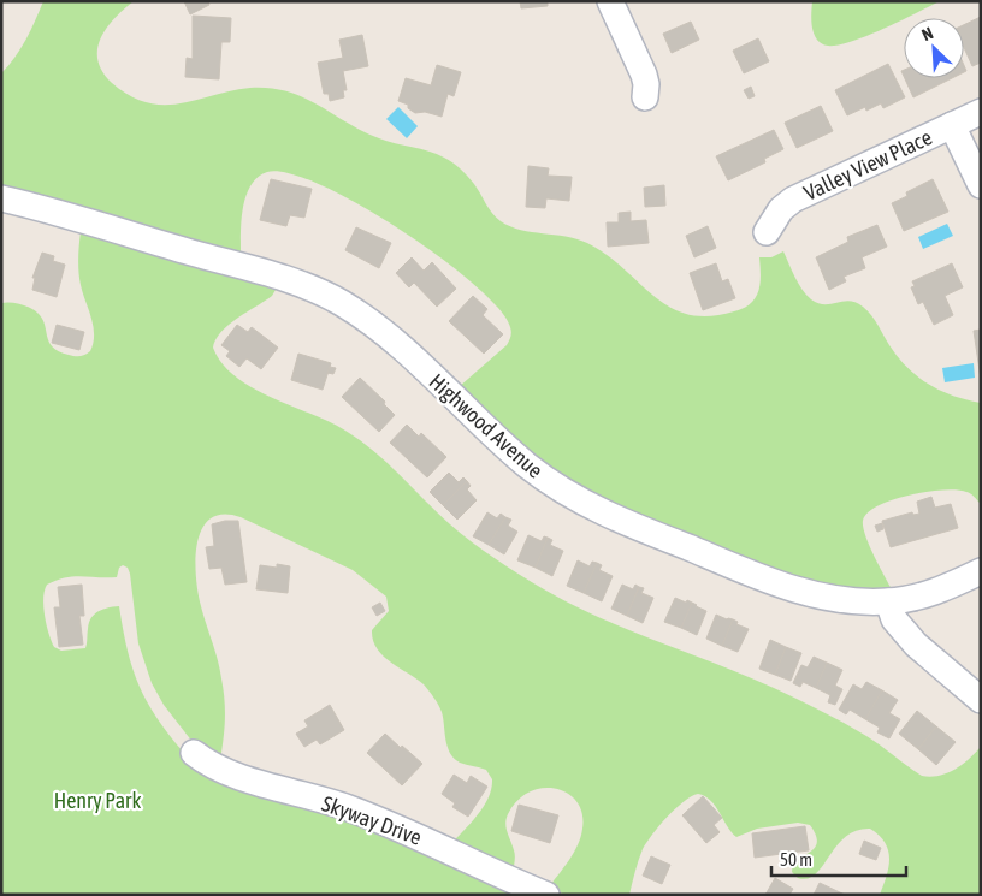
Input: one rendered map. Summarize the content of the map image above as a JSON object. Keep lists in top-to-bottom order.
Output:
{
  "streets": {
    "street": ["Valley View Place", "Highwood Avenue", "Skyway Drive"]
  },
  "parks": ["Henry Park"],
  "scale_bar": "50 m",
  "north": "top left"
}
